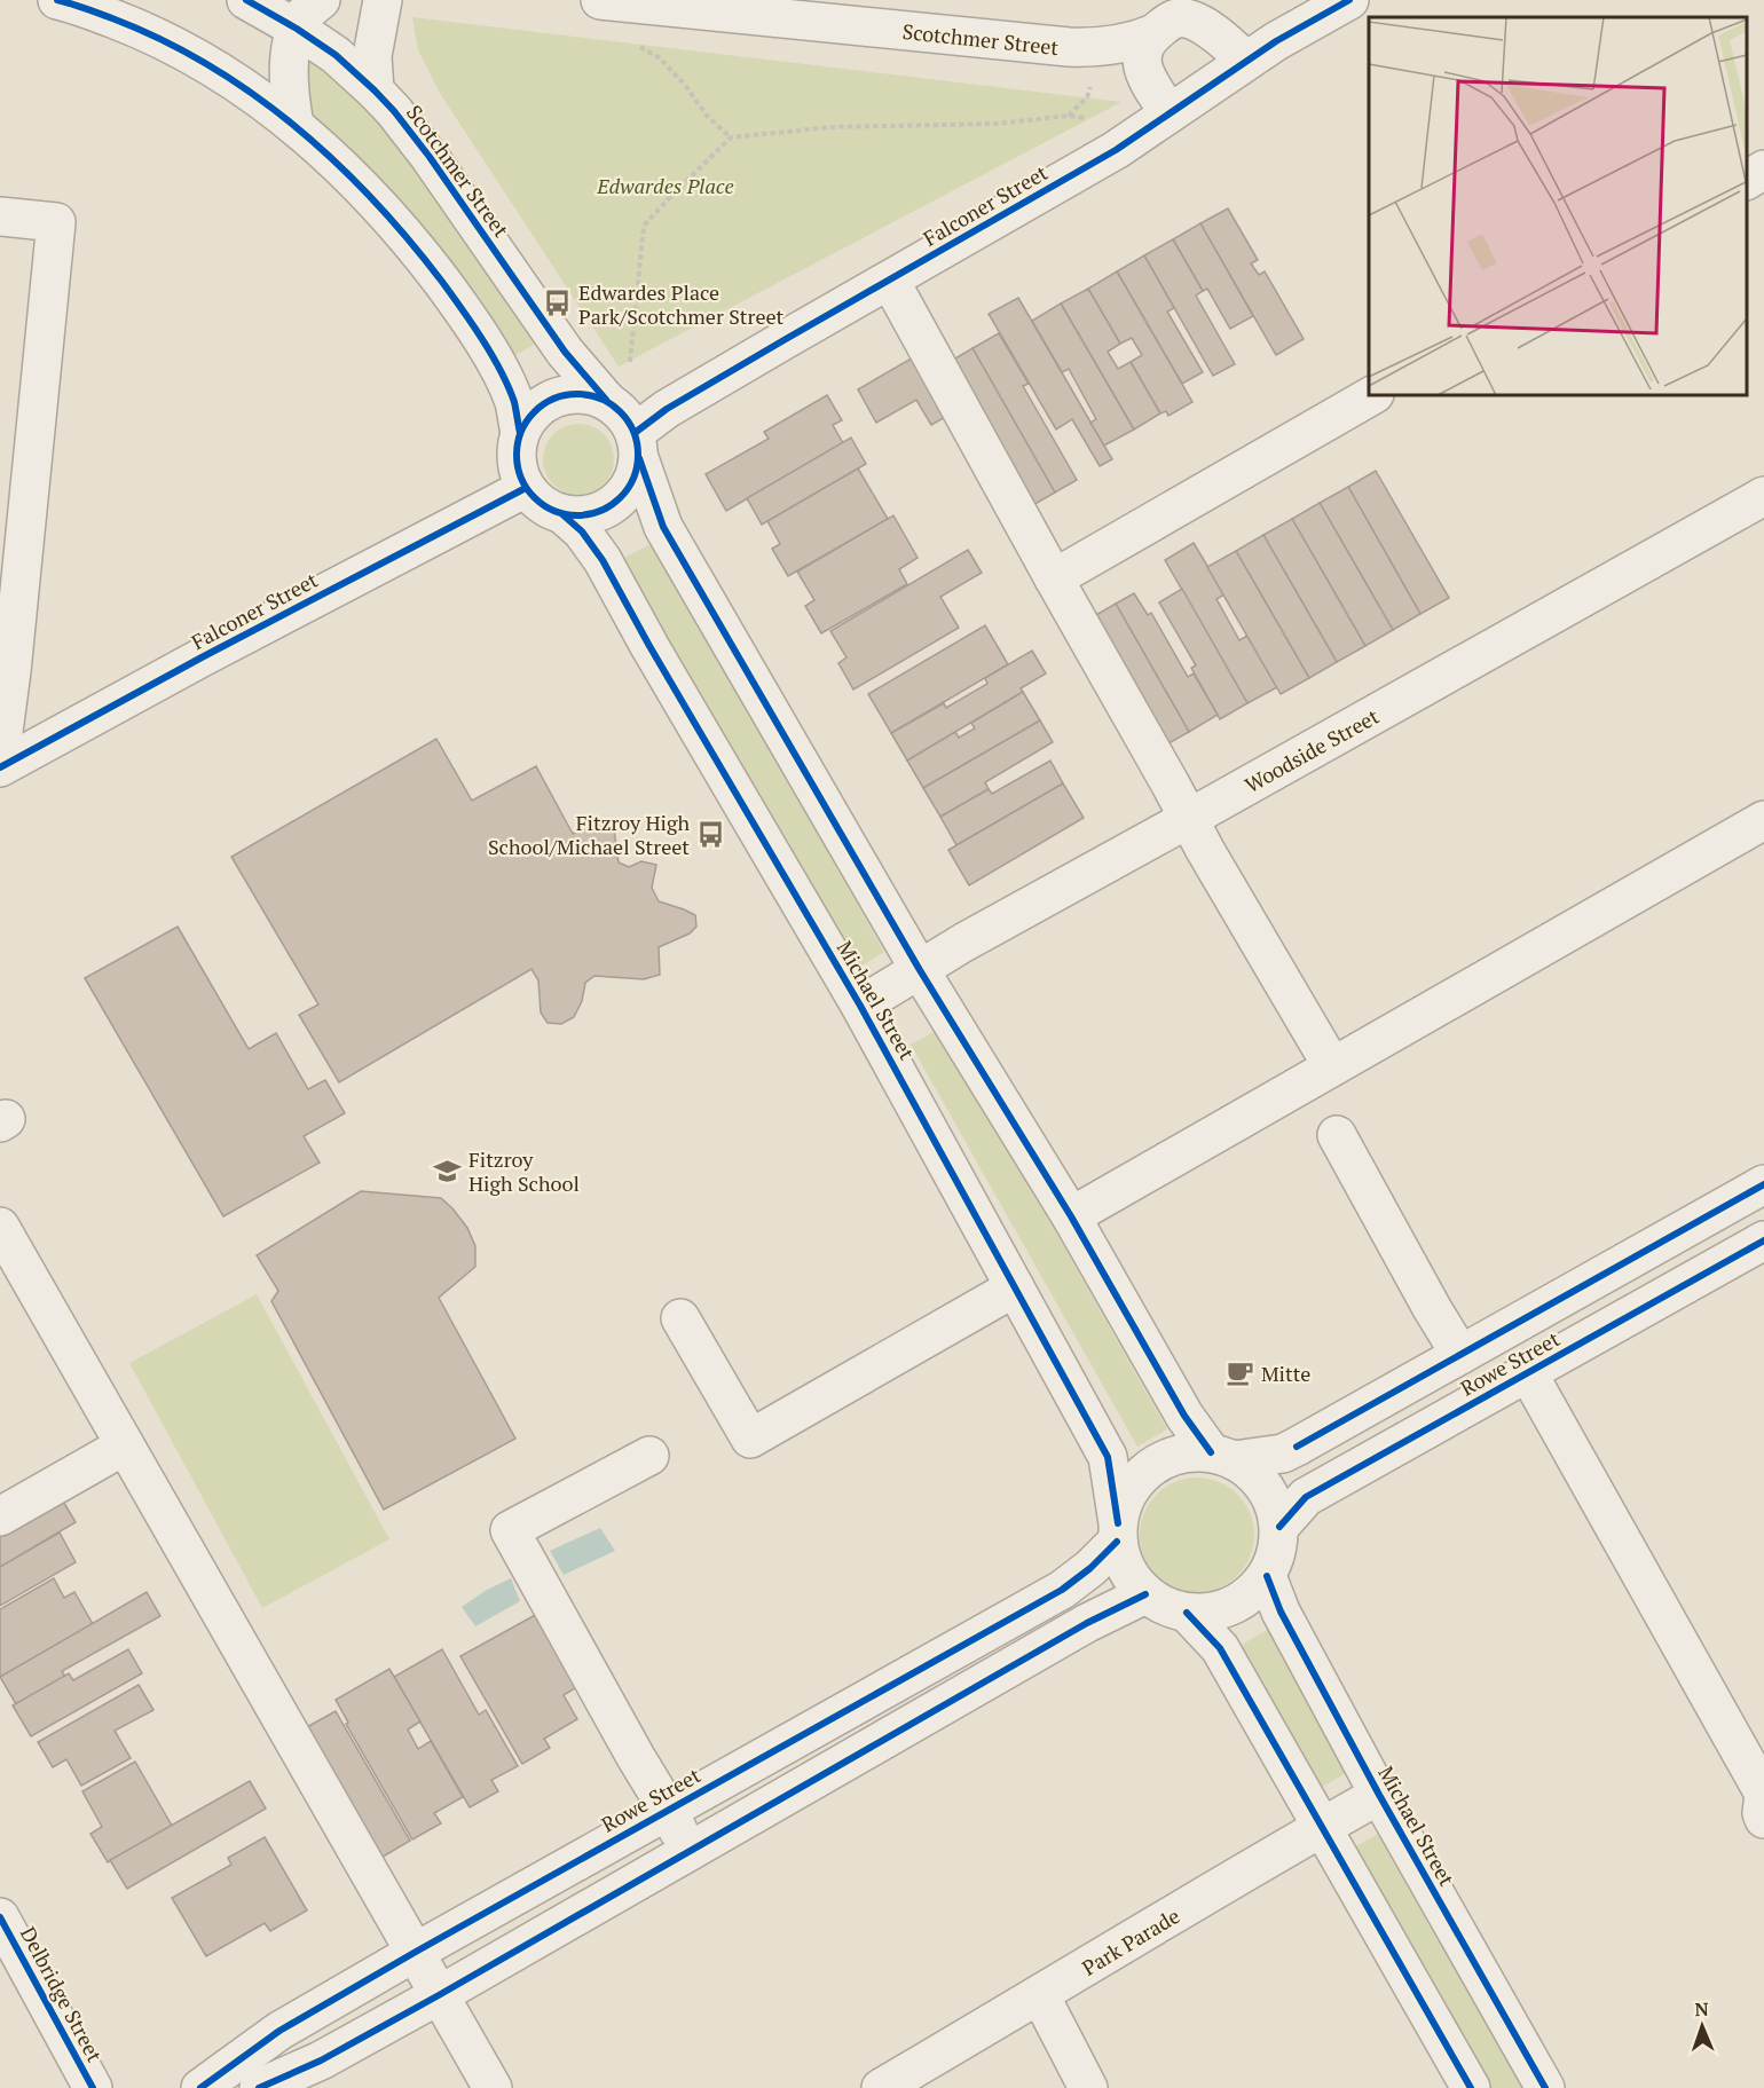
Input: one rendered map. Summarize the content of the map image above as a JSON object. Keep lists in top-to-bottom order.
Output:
{
  "streets": {
    "street": [
      "Scotchmer Street",
      "Falconer Street",
      "Woodside Street",
      "Michael Street",
      "Rowe Street",
      "Park Parade",
      "Delbridge Street"
    ]
  },
  "crossings": [
    ["Scotchmer Street", "Falconer Street"],
    ["Scotchmer Street", "Michael Street"],
    ["Falconer Street", "Michael Street"],
    ["Woodside Street", "Michael Street"],
    ["Michael Street", "Rowe Street"],
    ["Michael Street", "Park Parade"]
  ],
  "parks": ["Edwardes Place"],
  "places": {
    "bus stop": ["Edwardes Place Park/Scotchmer Street", "Fitzroy High School/Michael Street"],
    "school or university": ["Fitzroy High School"],
    "cafe": ["Mitte"]
  },
  "north": "top"
}
